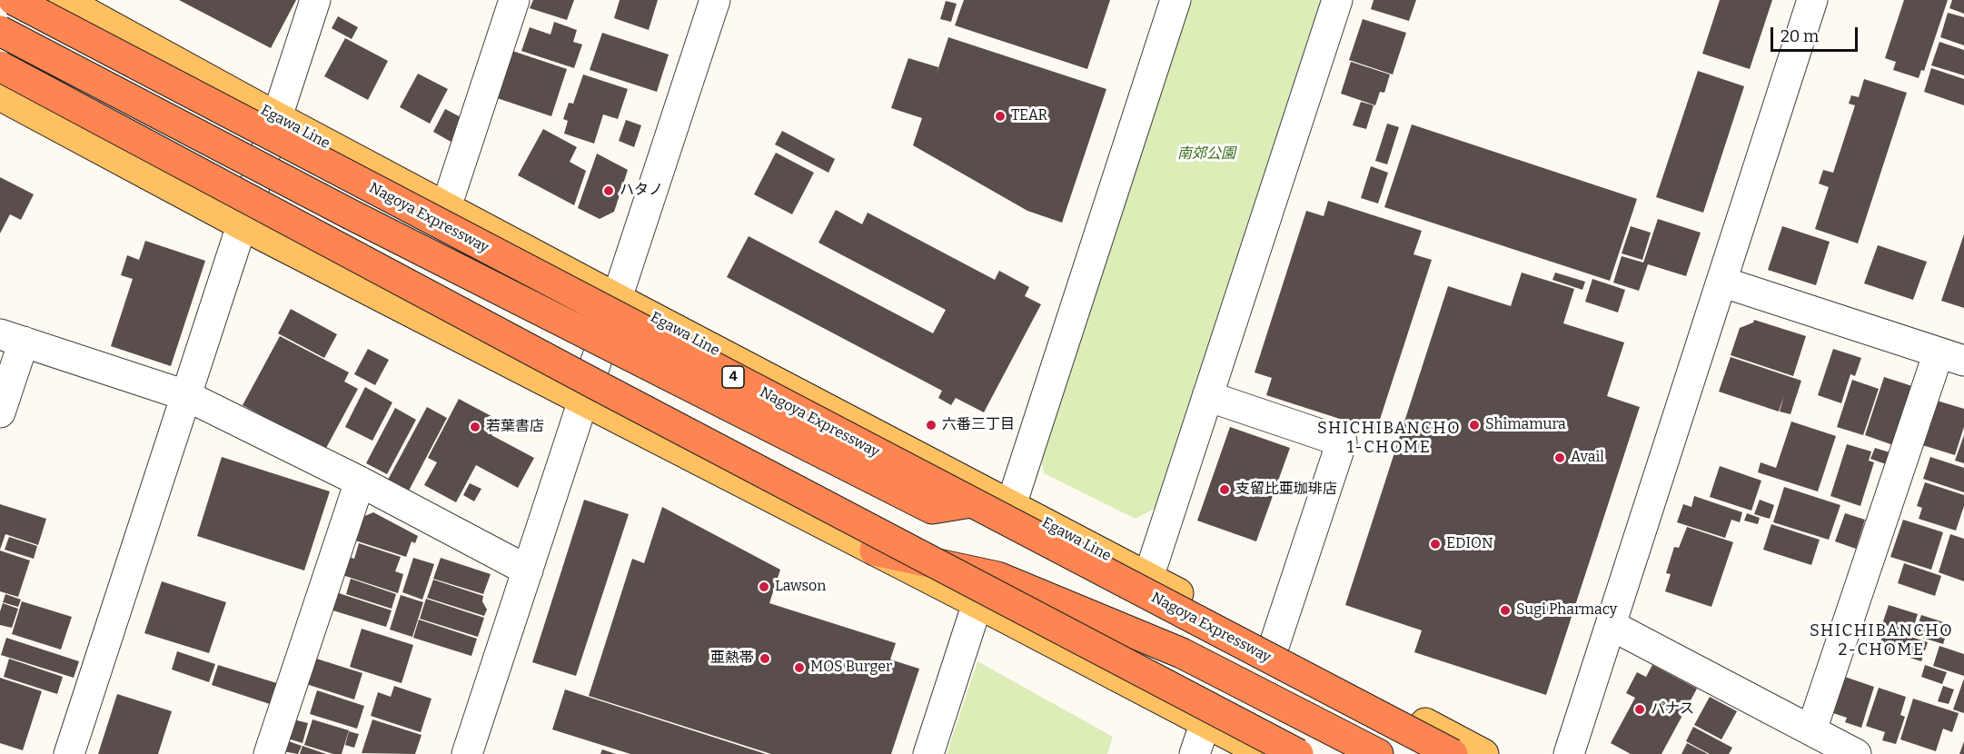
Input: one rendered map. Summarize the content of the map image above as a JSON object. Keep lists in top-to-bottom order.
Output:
{
  "streets": {
    "highway": ["Nagoya Expressway", "4"],
    "main road": ["Egawa Line"]
  },
  "districts": ["SHICHIBANCHO 1-CHOME", "SHICHIBANCHO 2-CHOME"],
  "parks": ["南郊公園"],
  "places": [
    "TEAR",
    "ハタノ",
    "六番三丁目",
    "Shimamura",
    "若葉書店",
    "Avail",
    "支留比亜珈琲店",
    "EDION",
    "Lawson",
    "Sugi Pharmacy",
    "亜熱帯",
    "MOS Burger",
    "パナス"
  ],
  "scale_bar": "20 m"
}
